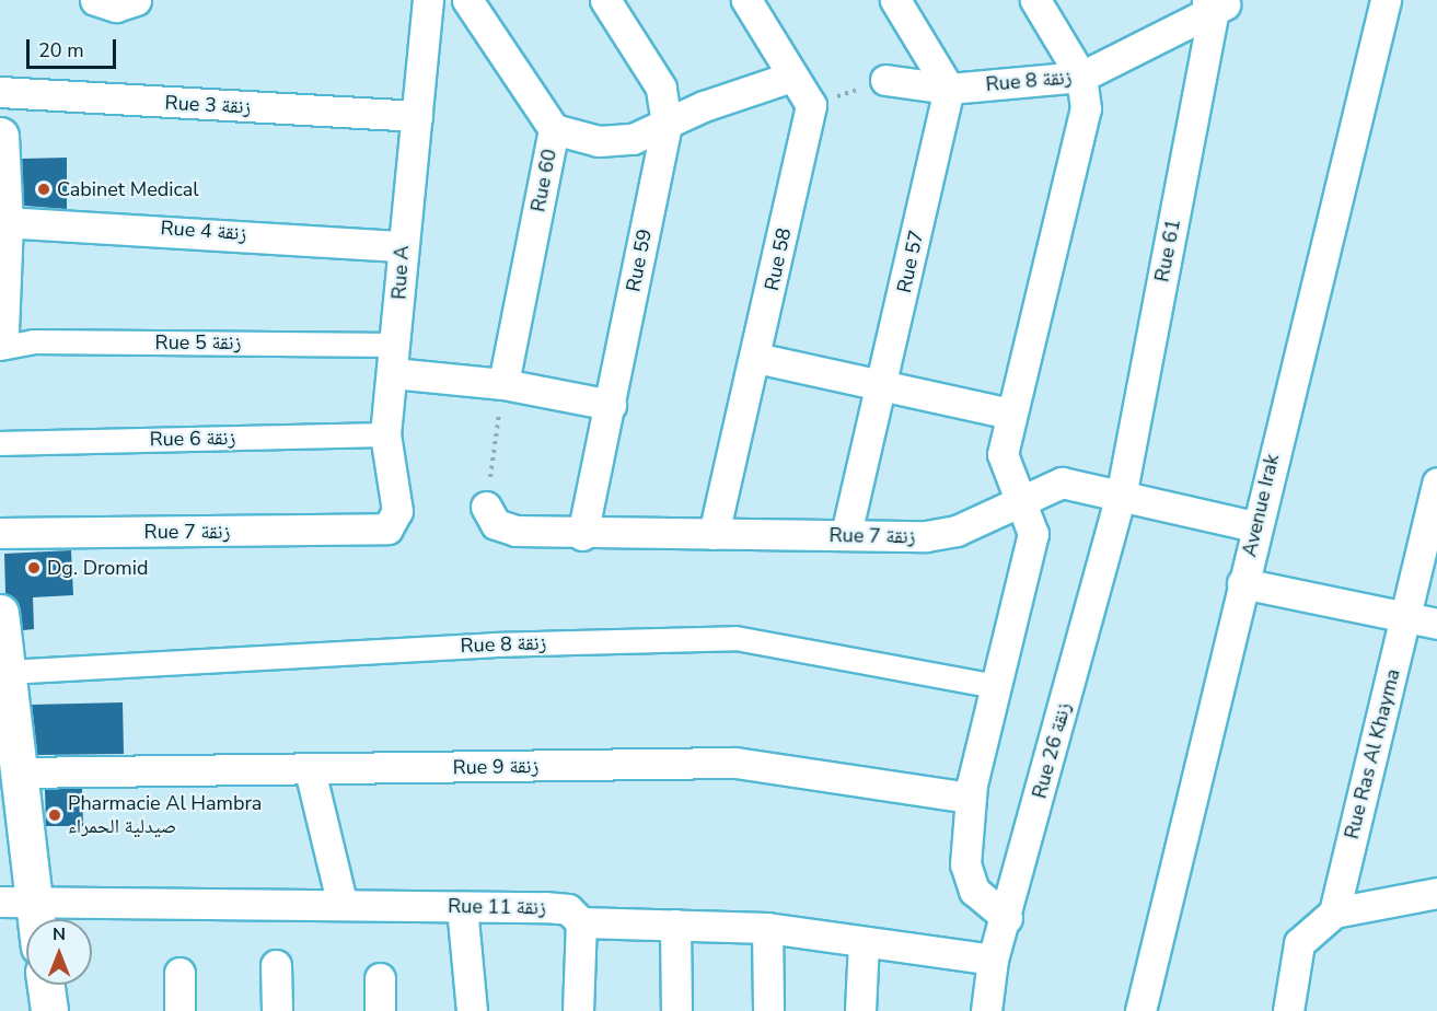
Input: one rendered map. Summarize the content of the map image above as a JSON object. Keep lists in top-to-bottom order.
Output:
{
  "streets": {
    "street": [
      "Rue 8 زنقة",
      "Rue 3 زنقة",
      "Rue 60",
      "Rue 4 زنقة",
      "Rue 61",
      "Rue 58",
      "Rue 59",
      "Rue 57",
      "Rue A",
      "Rue 5 زنقة",
      "Rue 6 زنقة",
      "Avenue Irak",
      "Rue 7 زنقة",
      "Rue 26 زنقة",
      "Rue Ras Al Khayma",
      "Rue 9 زنقة",
      "Rue 11 زنقة"
    ]
  },
  "crossings": [
    ["Rue 8 زنقة", "Rue 61"],
    ["Rue 8 زنقة", "Rue 57"],
    ["Rue 3 زنقة", "Rue A"],
    ["Rue 4 زنقة", "Rue A"],
    ["Rue 61", "Rue 7 زنقة"],
    ["Rue 61", "Rue 26 زنقة"],
    ["Rue 58", "Rue 7 زنقة"],
    ["Rue 59", "Rue 7 زنقة"],
    ["Rue 57", "Rue 7 زنقة"],
    ["Rue A", "Rue 5 زنقة"],
    ["Rue A", "Rue 6 زنقة"],
    ["Rue A", "Rue 7 زنقة"],
    ["Avenue Irak", "Rue 7 زنقة"],
    ["Rue 7 زنقة", "Rue 26 زنقة"],
    ["Rue 26 زنقة", "Rue 11 زنقة"]
  ],
  "places": ["Cabinet Medical", "Dg. Dromid", "Pharmacie Al Hambra صيدلية الحمراء"],
  "scale_bar": "20 m",
  "north": "top"
}
